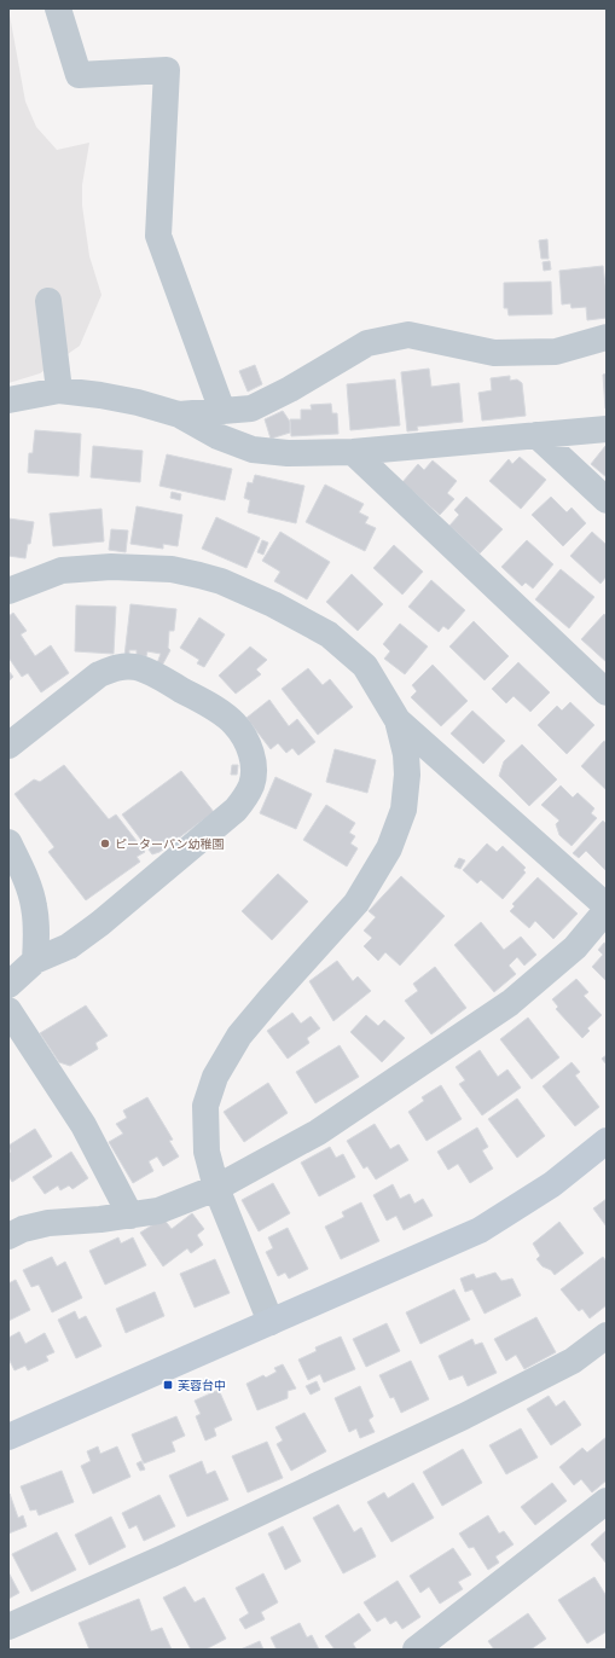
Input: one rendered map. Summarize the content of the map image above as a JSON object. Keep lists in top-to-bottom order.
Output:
{
  "places": {
    "other": ["ピーターパン幼稚園"],
    "transit": ["芙蓉台中"]
  }
}
